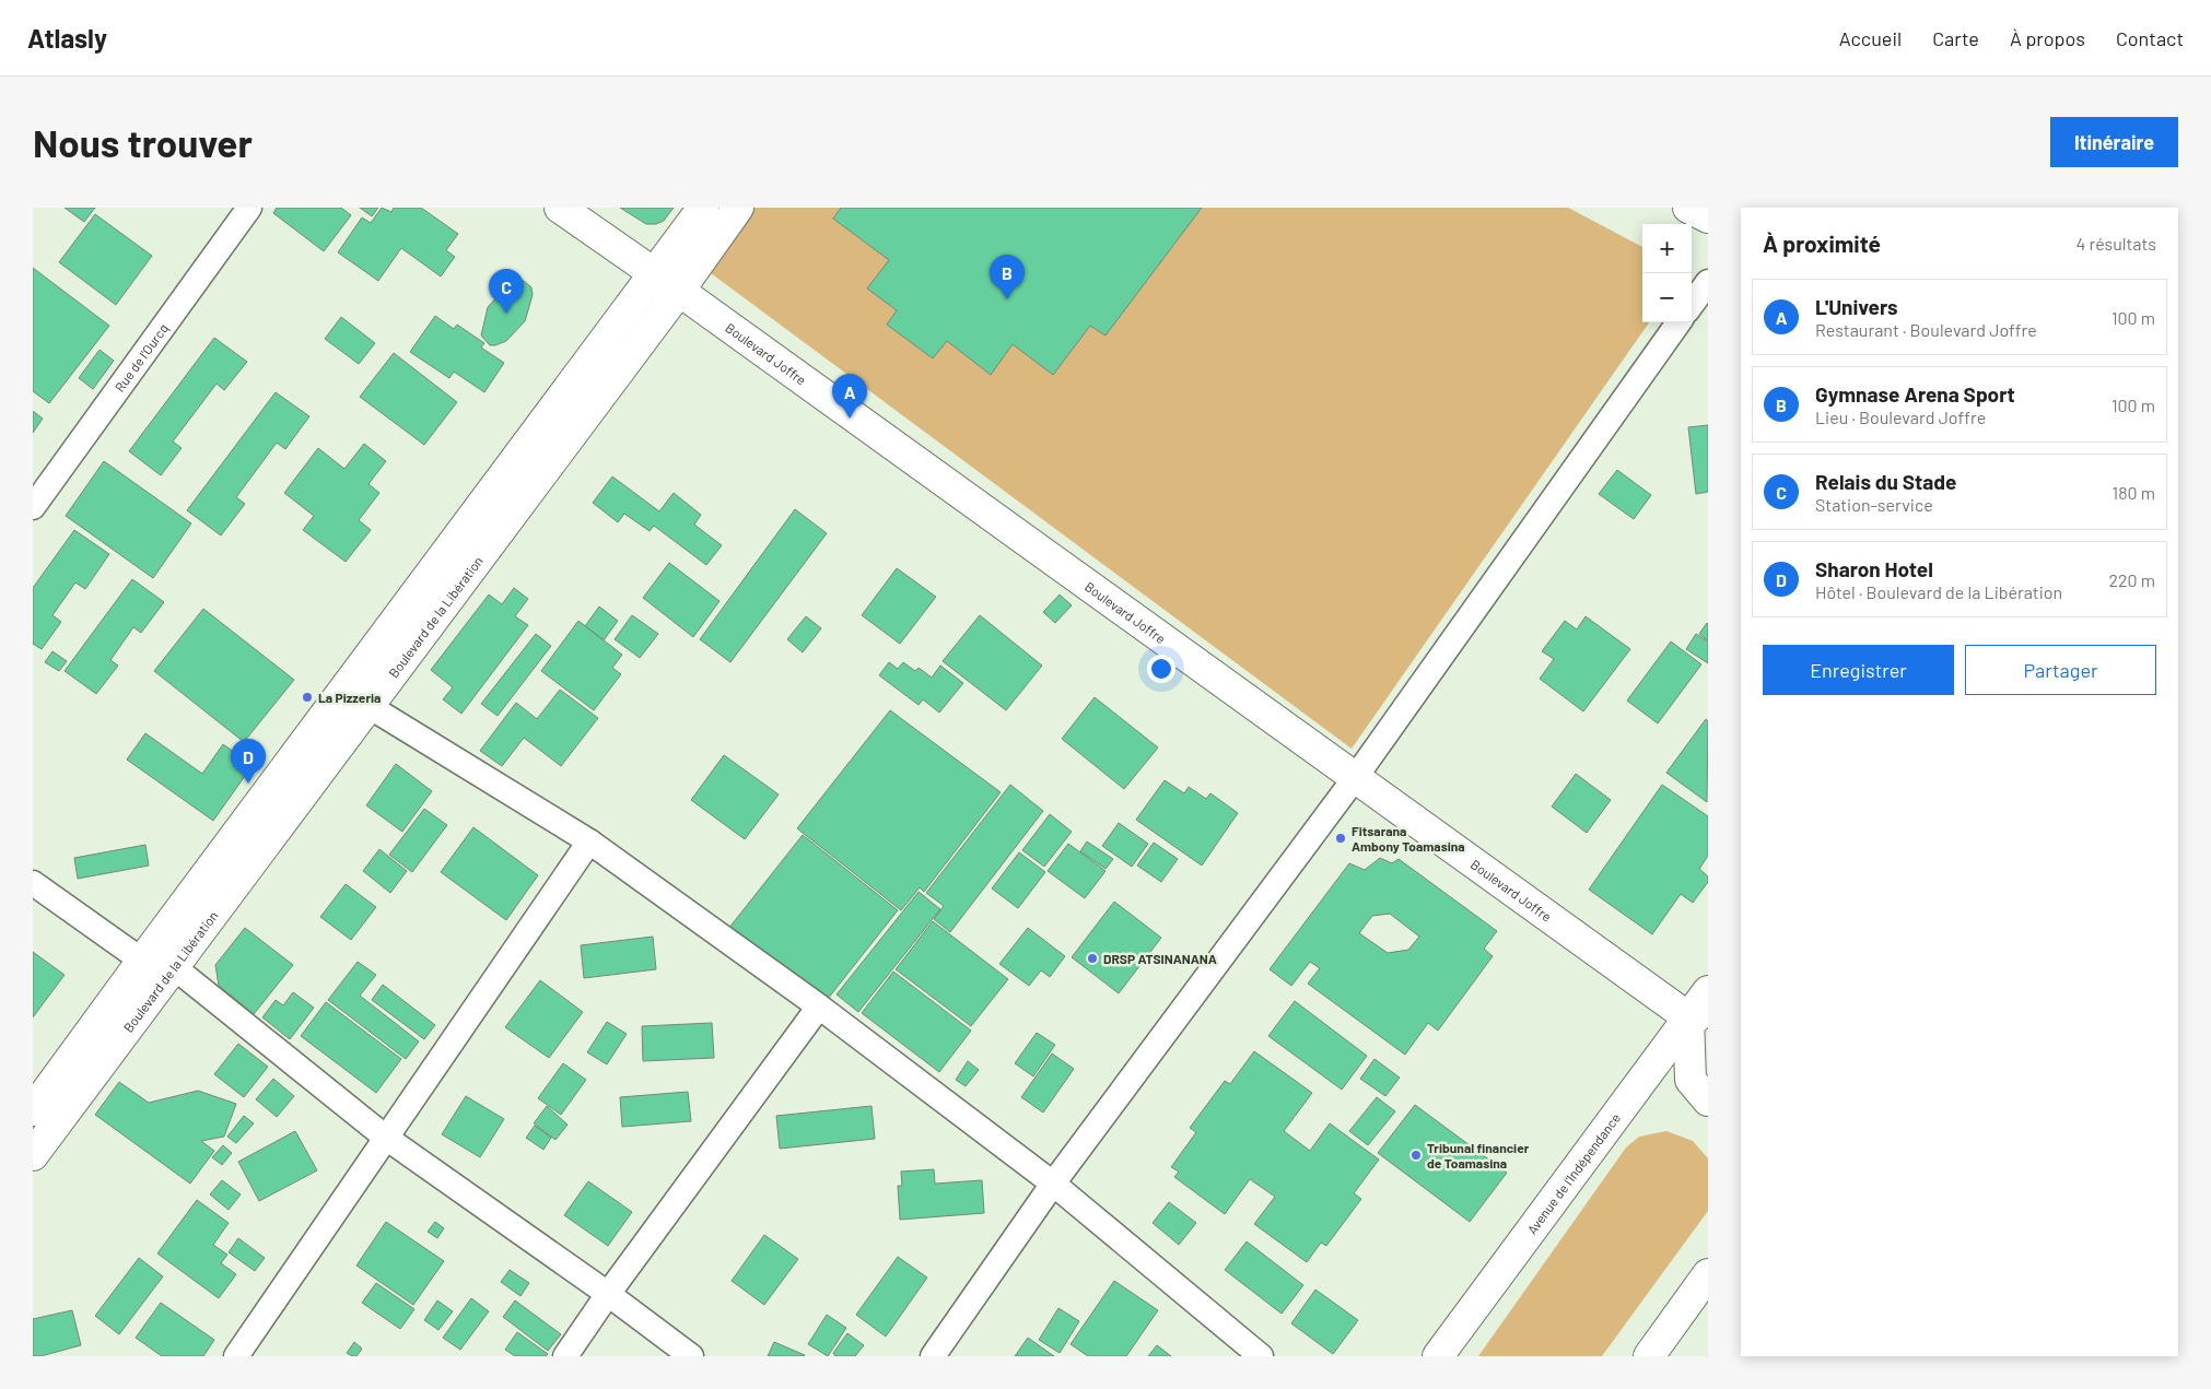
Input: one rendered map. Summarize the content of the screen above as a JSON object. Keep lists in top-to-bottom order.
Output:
{
  "streets": {
    "street": [
      "Boulevard Joffre",
      "Rue de l'Ourcq",
      "Boulevard de la Libération",
      "Avenue de l'Indépendance"
    ]
  },
  "crossings": [
    ["Boulevard Joffre", "Boulevard de la Libération"],
    ["Boulevard Joffre", "Avenue de l'Indépendance"]
  ],
  "places": [
    "La Pizzeria",
    "Fitsarana Ambony Toamasina",
    "DRSP ATSINANANA",
    "Tribunal financier de Toamasina"
  ],
  "page": {
    "header": "Atlasly",
    "nav": [
      "Accueil",
      "Carte",
      "À propos",
      "Contact"
    ],
    "buttons": [
      "Itinéraire",
      ["Enregistrer", "Partager"]
    ],
    "title": "Nous trouver",
    "heading": ["À proximité", "4 résultats"],
    "map_buttons": ["+", "−"],
    "pins": [
      "B",
      "C",
      "A",
      "D"
    ],
    "list": [
      {
        "mark": "A",
        "name": "L'Univers",
        "note": "Restaurant · Boulevard Joffre",
        "value": "100 m"
      },
      {
        "mark": "B",
        "name": "Gymnase Arena Sport",
        "note": "Lieu · Boulevard Joffre",
        "value": "100 m"
      },
      {
        "mark": "C",
        "name": "Relais du Stade",
        "note": "Station-service",
        "value": "180 m"
      },
      {
        "mark": "D",
        "name": "Sharon Hotel",
        "note": "Hôtel · Boulevard de la Libération",
        "value": "220 m"
      }
    ]
  }
}
